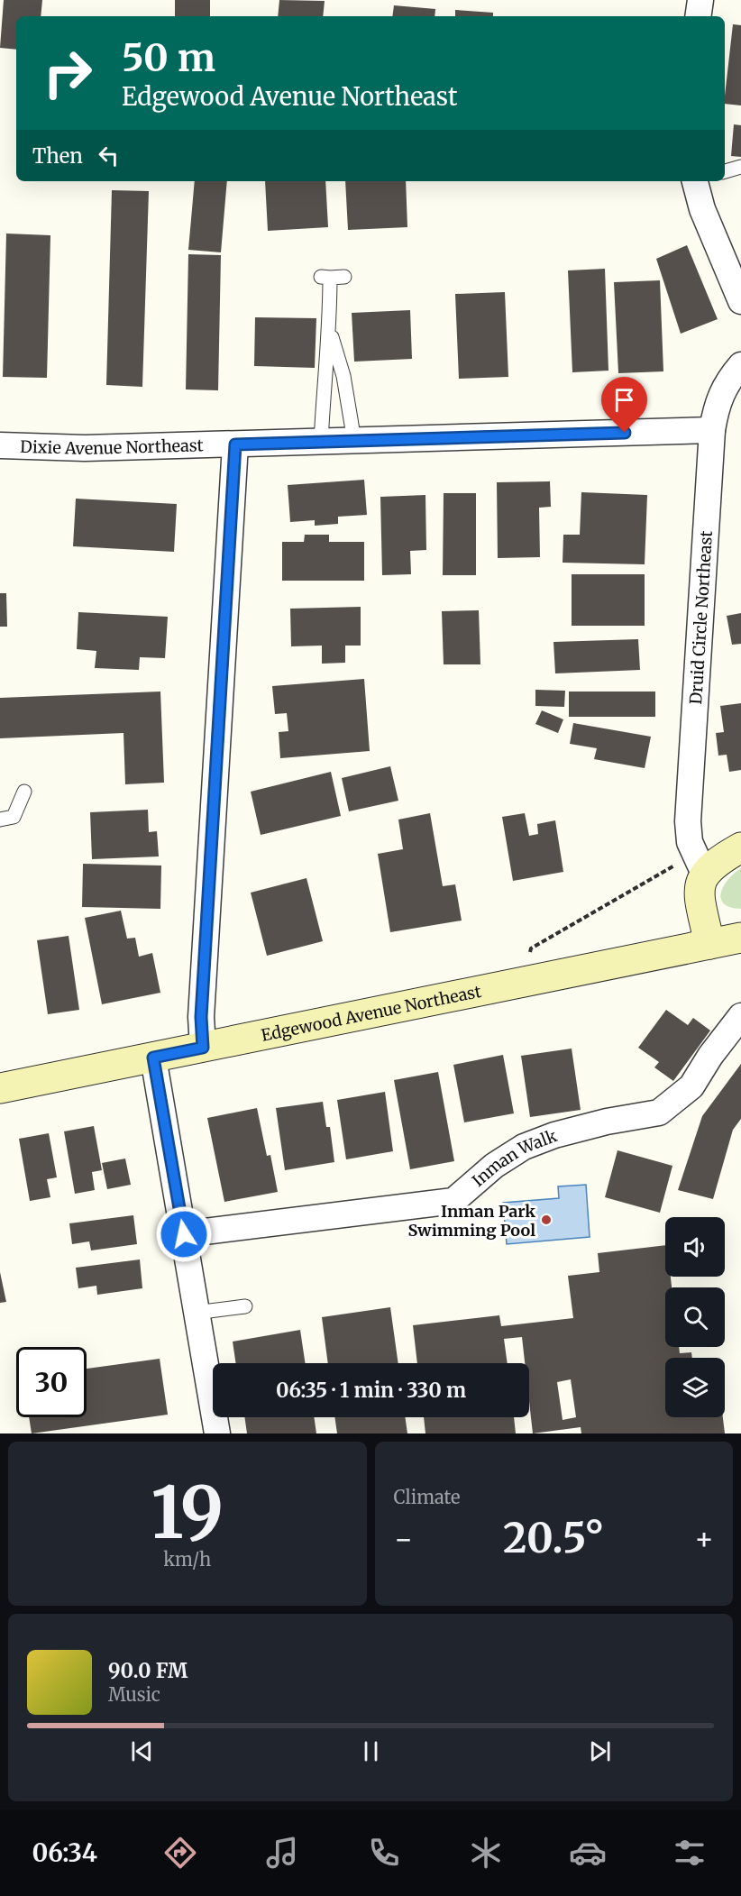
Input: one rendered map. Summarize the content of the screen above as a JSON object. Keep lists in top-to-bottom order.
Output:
{
  "streets": {
    "main road": ["Edgewood Avenue Northeast"],
    "street": ["Dixie Avenue Northeast", "Druid Circle Northeast", "Inman Walk"]
  },
  "crossings": [
    ["Dixie Avenue Northeast", "Druid Circle Northeast"]
  ],
  "places": ["Inman Park Swimming Pool"],
  "page": {
    "turn": ["50 m", "Edgewood Avenue Northeast"],
    "then": "Then",
    "limit": "30",
    "trip": "06:35 · 1 min · 330 m",
    "tile": [
      ["19", "km/h"],
      "Climate"
    ],
    "heat": ["−", "20.5°", "+"],
    "song": ["90.0 FM", "Music"],
    "tabs": "06:34"
  }
}
